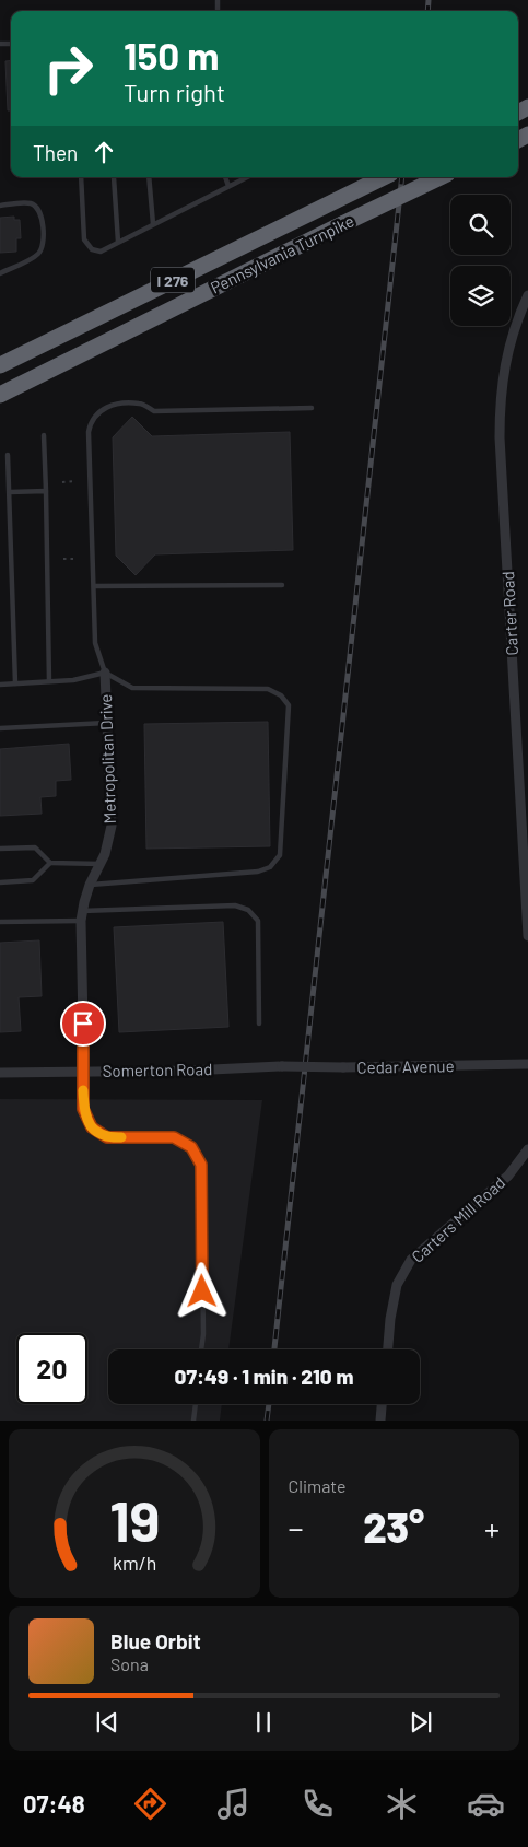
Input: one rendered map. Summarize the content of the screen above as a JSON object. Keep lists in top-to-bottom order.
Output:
{
  "streets": {
    "highway": ["Pennsylvania Turnpike", "I 276"],
    "street": [
      "Carter Road",
      "Metropolitan Drive",
      "Cedar Avenue",
      "Somerton Road",
      "Carters Mill Road"
    ]
  },
  "crossings": [
    ["Metropolitan Drive", "Somerton Road"],
    ["Cedar Avenue", "Somerton Road"]
  ],
  "page": {
    "turn": ["150 m", "Turn right"],
    "then": "Then",
    "limit": "20",
    "trip": "07:49 · 1 min · 210 m",
    "tile": "Climate",
    "heat": ["−", "23°", "+"],
    "song": ["Blue Orbit", "Sona"],
    "tabs": "07:48",
    "gauge": ["19", "km/h"]
  }
}
